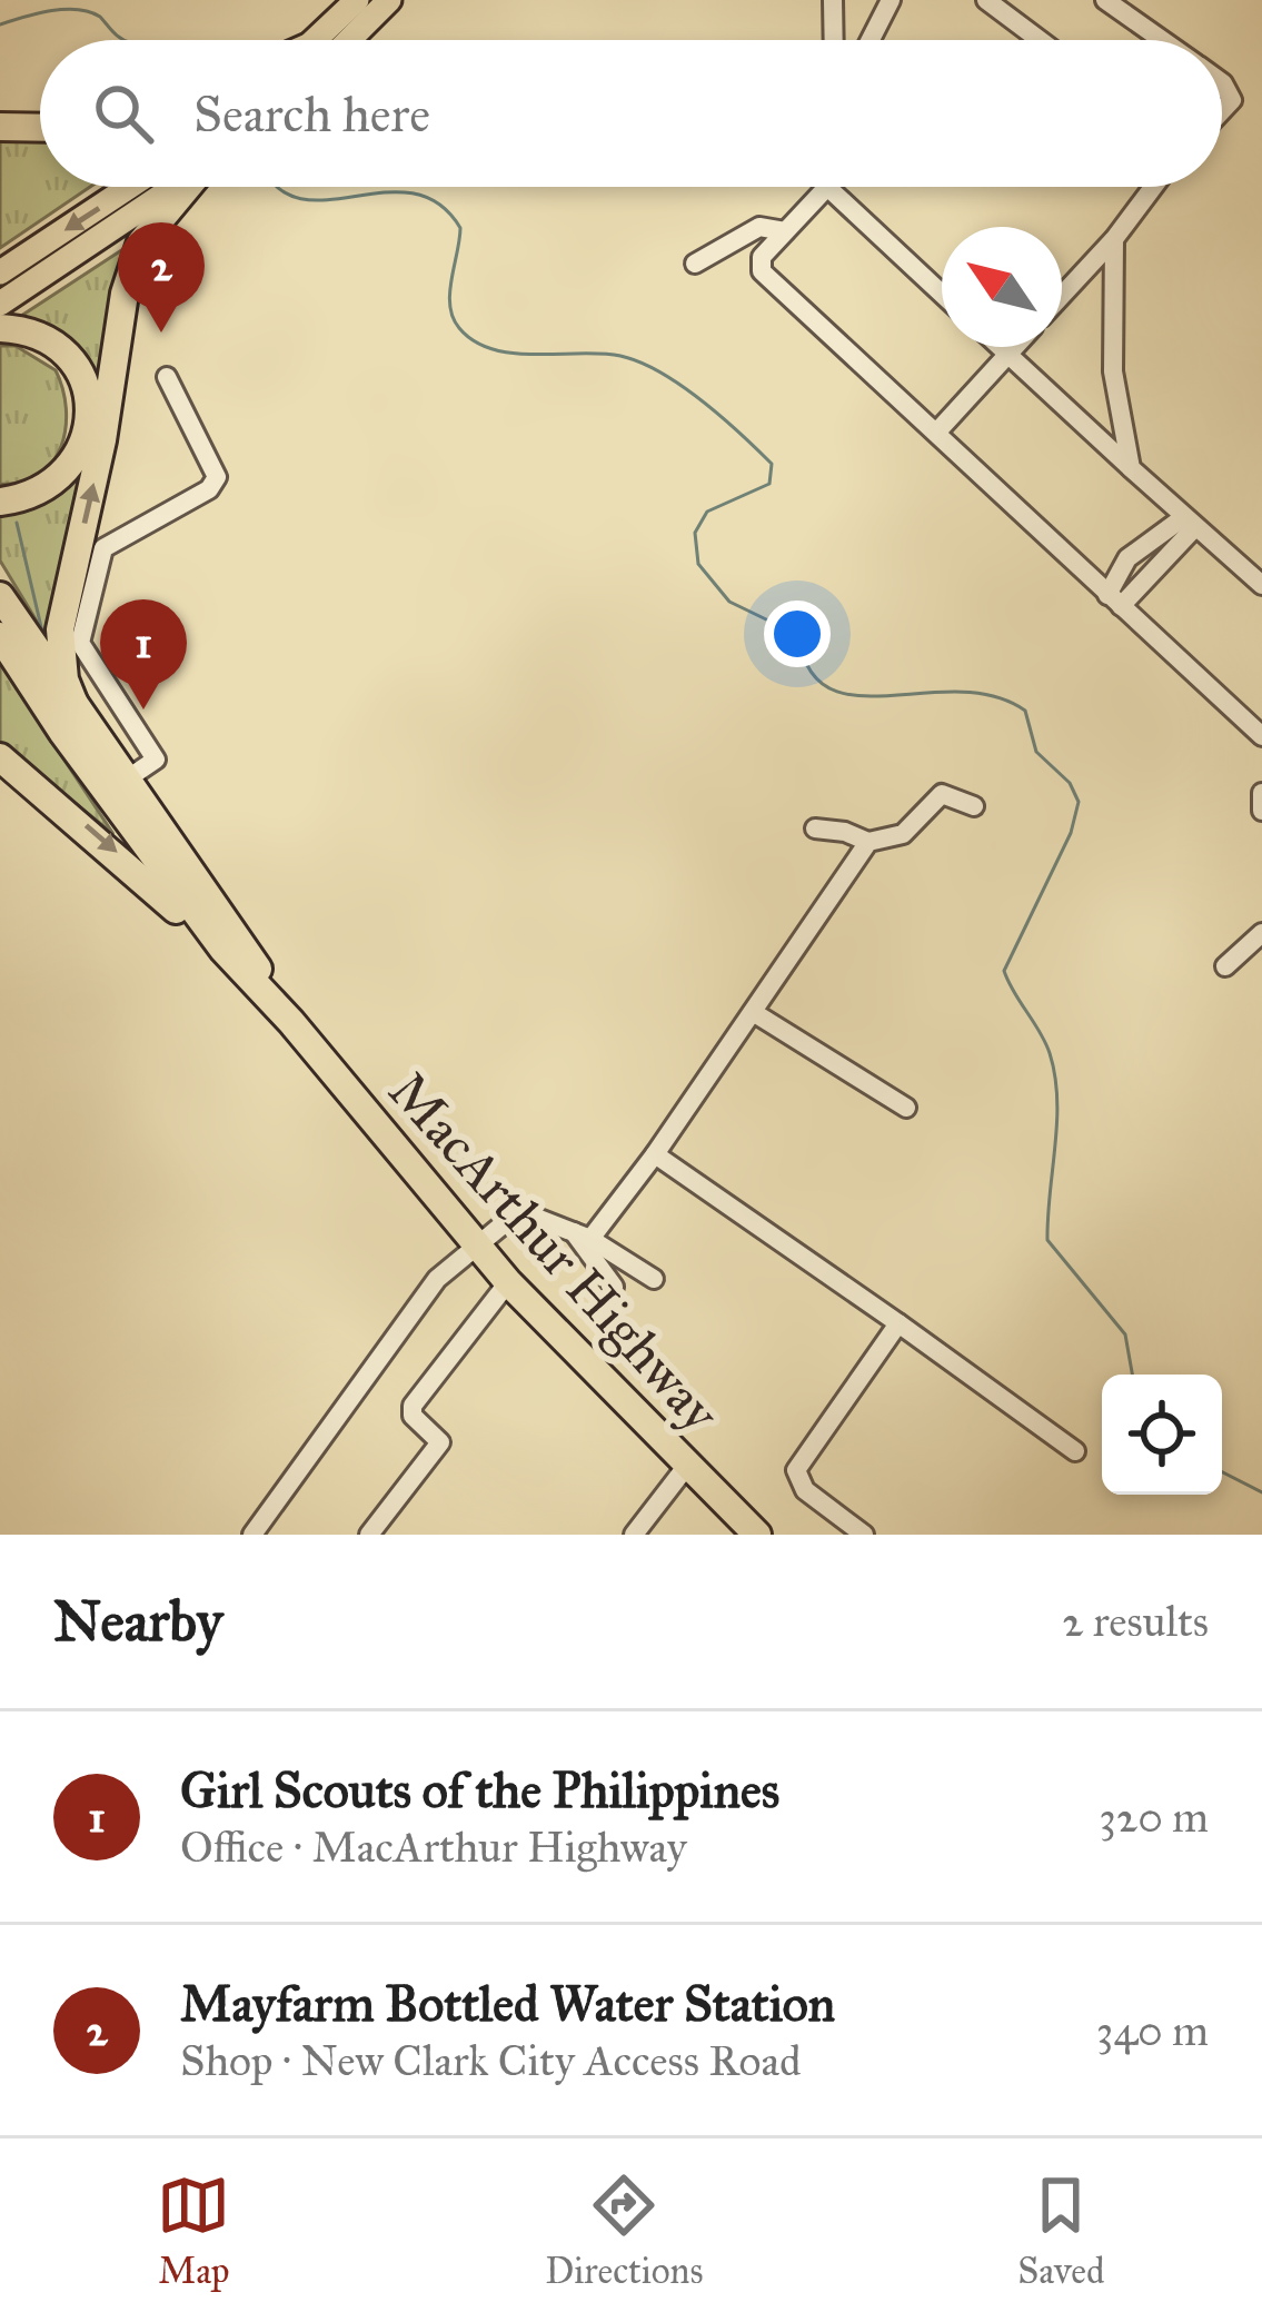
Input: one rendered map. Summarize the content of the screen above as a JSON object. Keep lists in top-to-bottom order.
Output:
{
  "streets": {
    "highway": ["MacArthur Highway"]
  },
  "north": "top left",
  "page": {
    "search": "Search here",
    "pins": ["2", "1"],
    "heading": ["Nearby", "2 results"],
    "list": [
      {
        "mark": "1",
        "name": "Girl Scouts of the Philippines",
        "note": "Office · MacArthur Highway",
        "value": "320 m"
      },
      {
        "mark": "2",
        "name": "Mayfarm Bottled Water Station",
        "note": "Shop · New Clark City Access Road",
        "value": "340 m"
      }
    ],
    "nav": ["Map", "Directions", "Saved"]
  }
}
